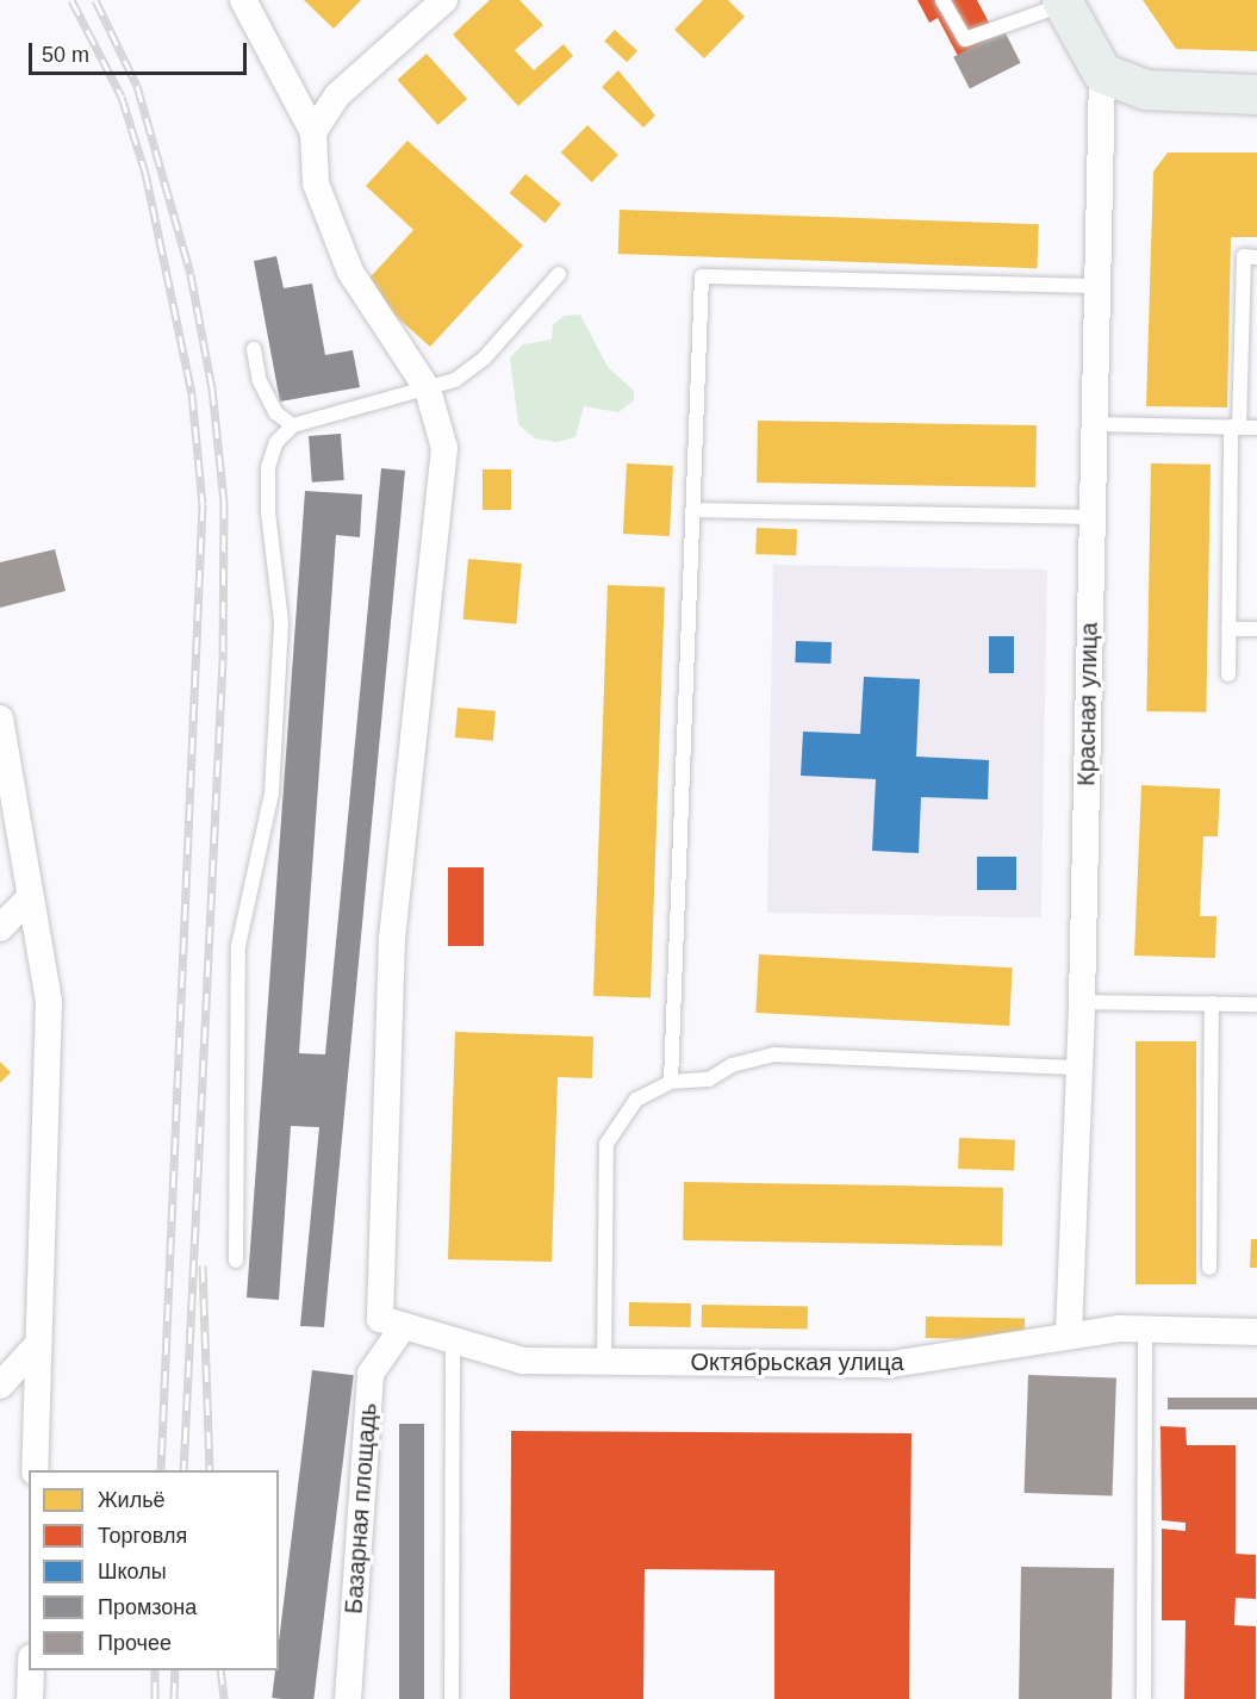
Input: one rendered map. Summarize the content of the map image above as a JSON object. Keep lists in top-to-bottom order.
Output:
{
  "streets": {
    "street": ["Красная улица", "Октябрьская улица", "Базарная площадь"]
  },
  "crossings": [
    ["Красная улица", "Октябрьская улица"],
    ["Октябрьская улица", "Базарная площадь"]
  ],
  "legend": [
    "Жильё",
    "Торговля",
    "Школы",
    "Промзона",
    "Прочее"
  ],
  "scale_bar": "50 m"
}
